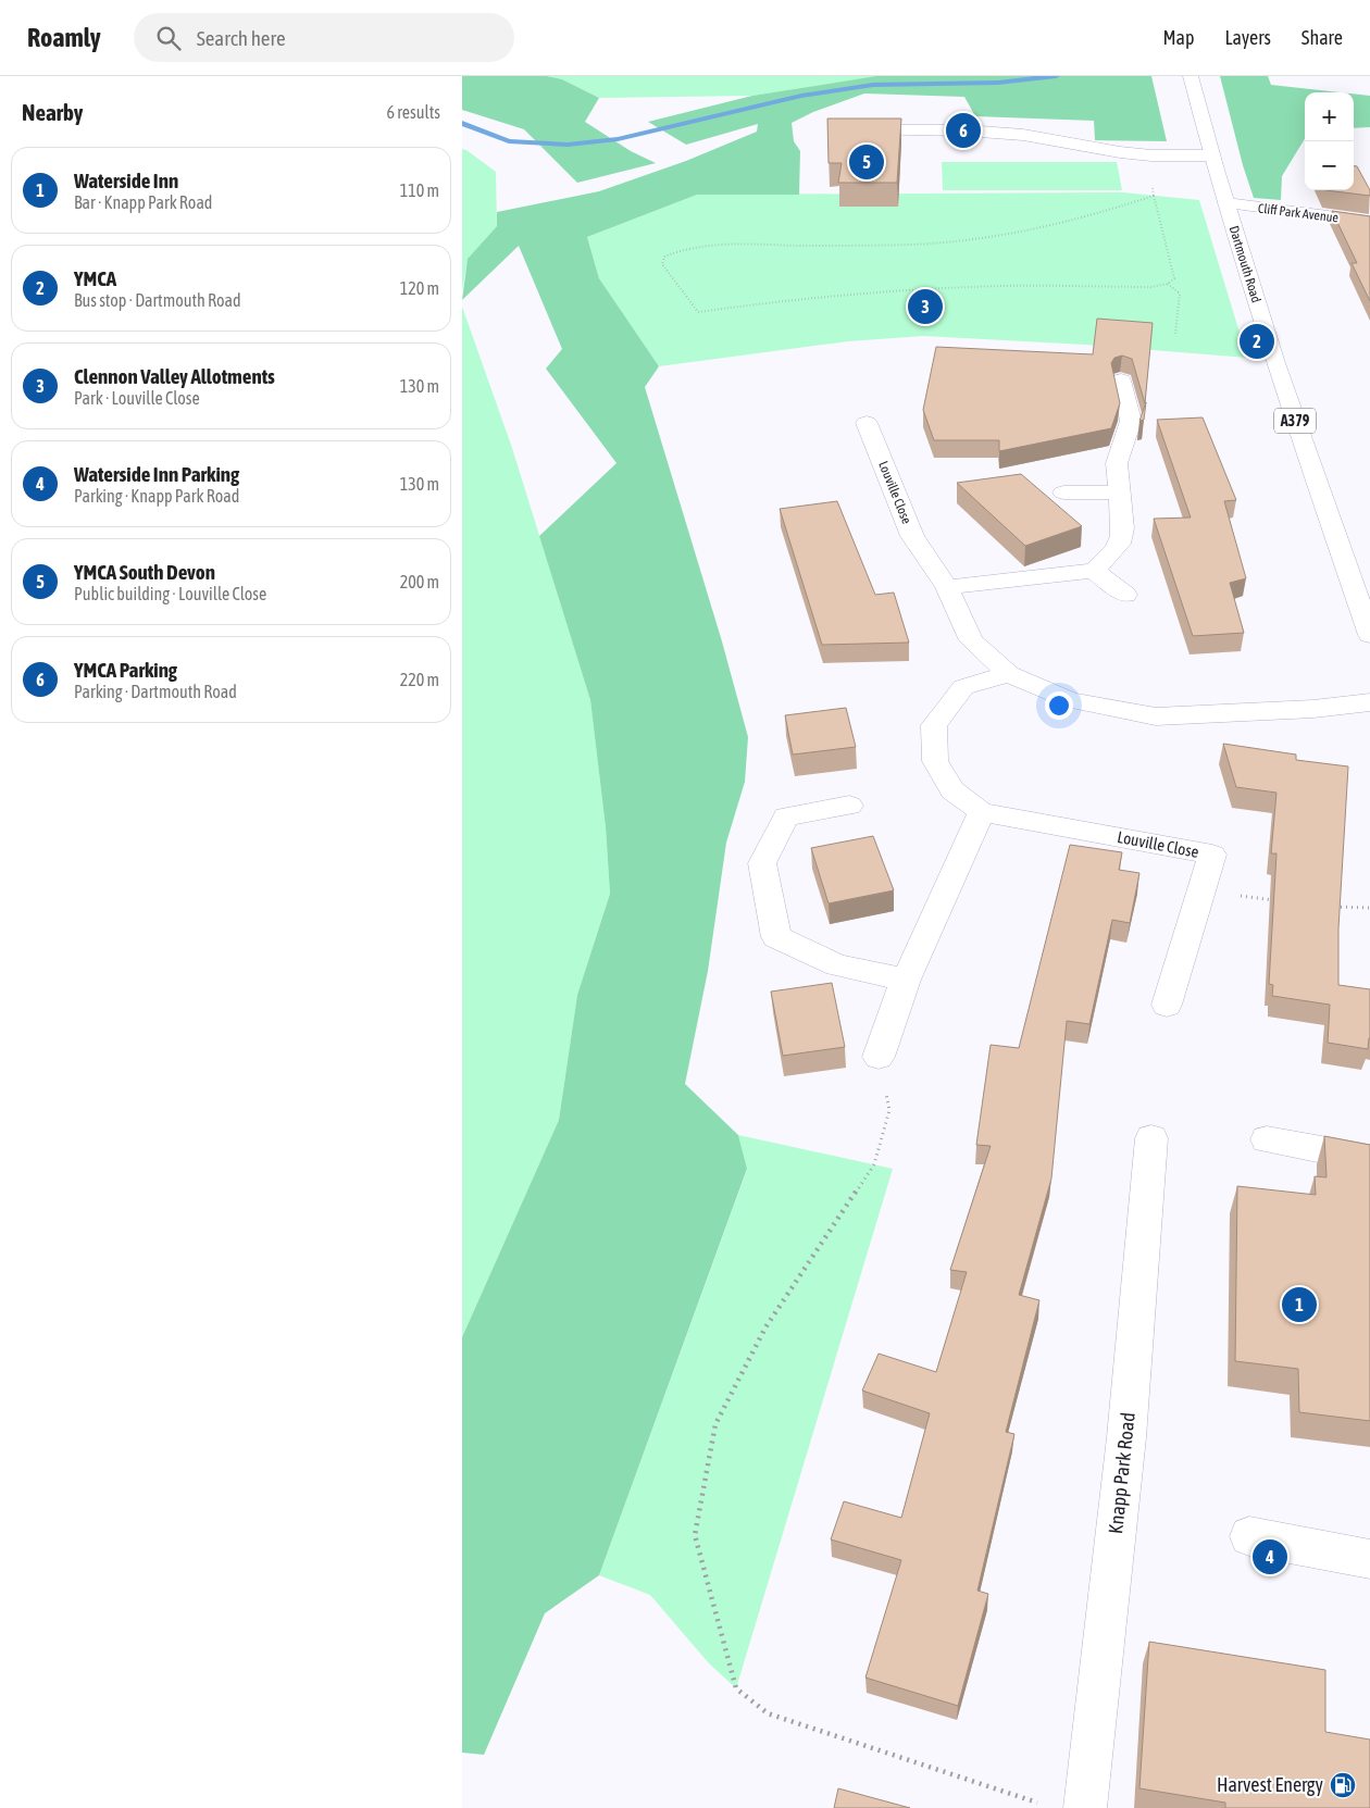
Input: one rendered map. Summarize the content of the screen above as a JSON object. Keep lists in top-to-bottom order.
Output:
{
  "streets": {
    "street": [
      "Cliff Park Avenue",
      "Dartmouth Road",
      "A379",
      "Louville Close",
      "Knapp Park Road"
    ]
  },
  "crossings": [
    ["Cliff Park Avenue", "Dartmouth Road"]
  ],
  "places": {
    "fuel station": ["Harvest Energy"]
  },
  "page": {
    "header": "Roamly",
    "search": "Search here",
    "nav": ["Map", "Layers", "Share"],
    "heading": ["Nearby", "6 results"],
    "map_buttons": ["+", "−"],
    "pins": [
      "6",
      "5",
      "3",
      "2",
      "1",
      "4"
    ],
    "list": [
      {
        "mark": "1",
        "name": "Waterside Inn",
        "note": "Bar · Knapp Park Road",
        "value": "110 m"
      },
      {
        "mark": "2",
        "name": "YMCA",
        "note": "Bus stop · Dartmouth Road",
        "value": "120 m"
      },
      {
        "mark": "3",
        "name": "Clennon Valley Allotments",
        "note": "Park · Louville Close",
        "value": "130 m"
      },
      {
        "mark": "4",
        "name": "Waterside Inn Parking",
        "note": "Parking · Knapp Park Road",
        "value": "130 m"
      },
      {
        "mark": "5",
        "name": "YMCA South Devon",
        "note": "Public building · Louville Close",
        "value": "200 m"
      },
      {
        "mark": "6",
        "name": "YMCA Parking",
        "note": "Parking · Dartmouth Road",
        "value": "220 m"
      }
    ]
  }
}
